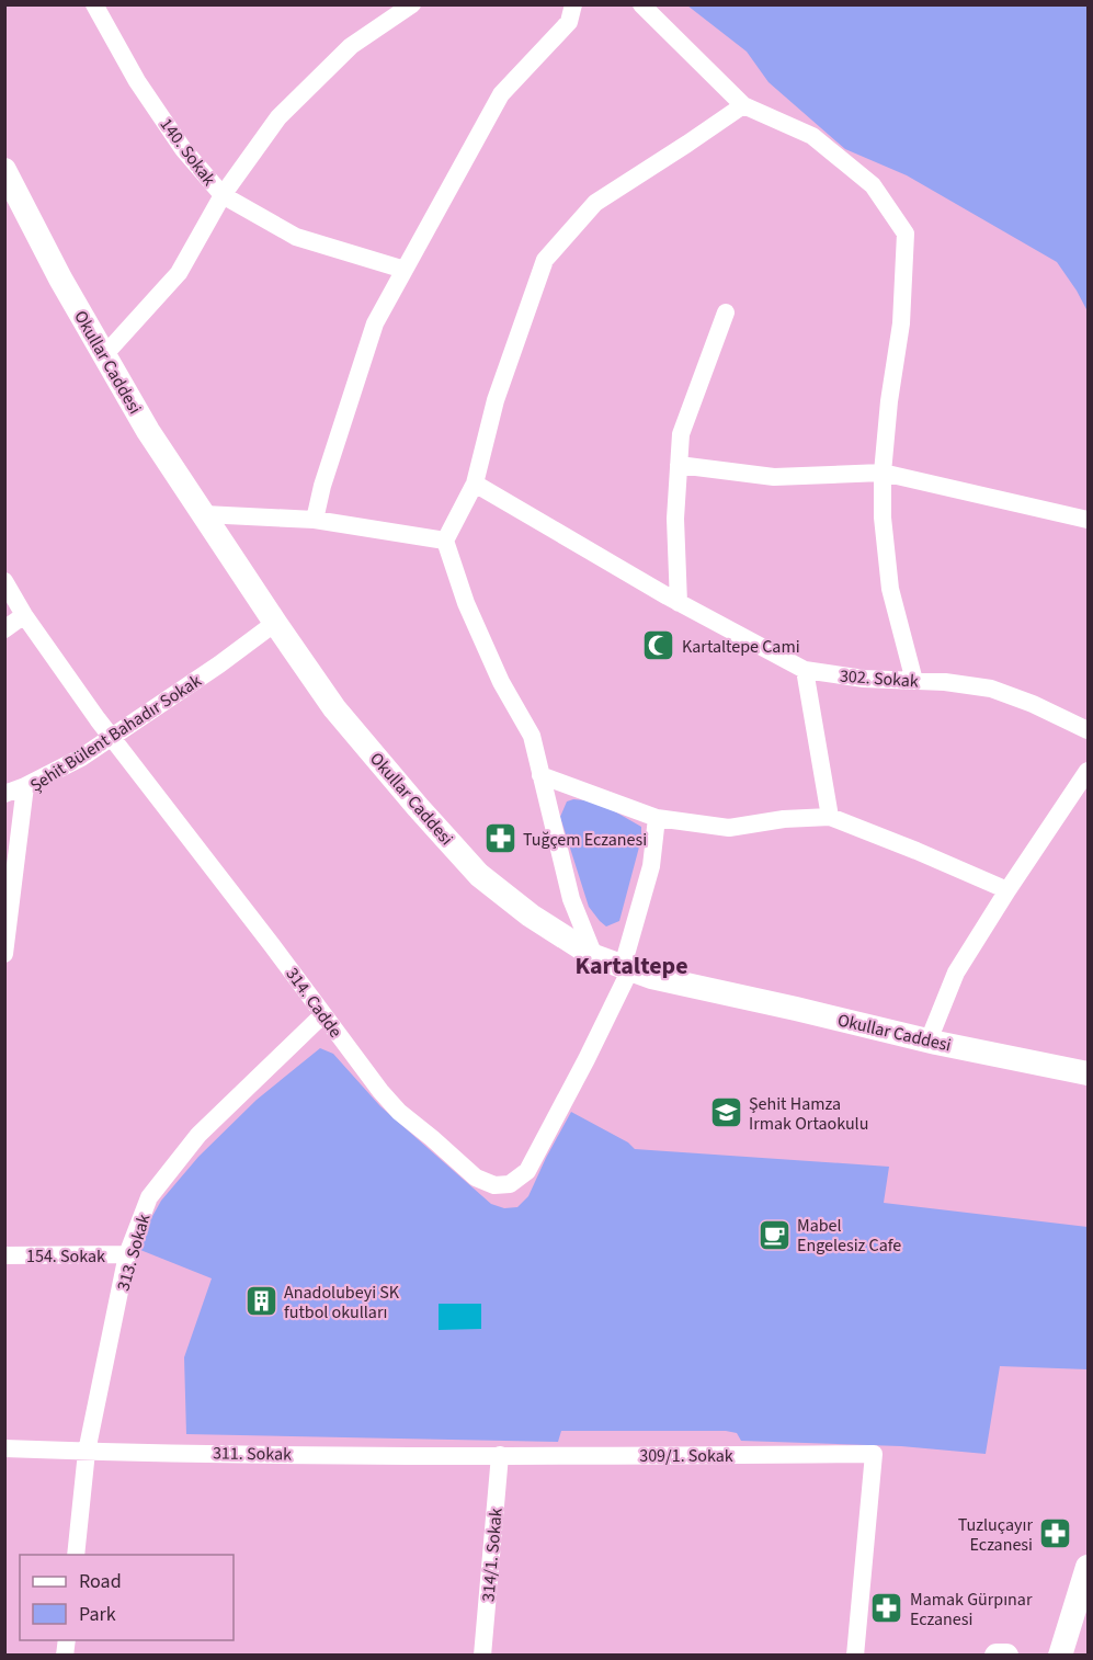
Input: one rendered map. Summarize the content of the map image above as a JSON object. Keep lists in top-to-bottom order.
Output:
{
  "streets": {
    "street": [
      "140. Sokak",
      "Okullar Caddesi",
      "302. Sokak",
      "Şehit Bülent Bahadır Sokak",
      "314. Cadde",
      "313. Sokak",
      "154. Sokak",
      "311. Sokak",
      "309/1. Sokak",
      "314/1. Sokak"
    ]
  },
  "crossings": [
    ["Okullar Caddesi", "Şehit Bülent Bahadır Sokak"],
    ["Okullar Caddesi", "314. Cadde"],
    ["Şehit Bülent Bahadır Sokak", "314. Cadde"],
    ["314. Cadde", "313. Sokak"],
    ["313. Sokak", "154. Sokak"],
    ["313. Sokak", "311. Sokak"],
    ["311. Sokak", "309/1. Sokak"],
    ["311. Sokak", "314/1. Sokak"],
    ["309/1. Sokak", "314/1. Sokak"]
  ],
  "districts": ["Kartaltepe"],
  "places": {
    "mosque": ["Kartaltepe Cami"],
    "pharmacy": ["Tuğçem Eczanesi", "Tuzluçayır Eczanesi", "Mamak Gürpınar Eczanesi"],
    "school or university": ["Şehit Hamza Irmak Ortaokulu"],
    "cafe": ["Mabel Engelesiz Cafe"],
    "building": ["Anadolubeyi SK futbol okulları"]
  },
  "legend": ["Road", "Park"]
}
